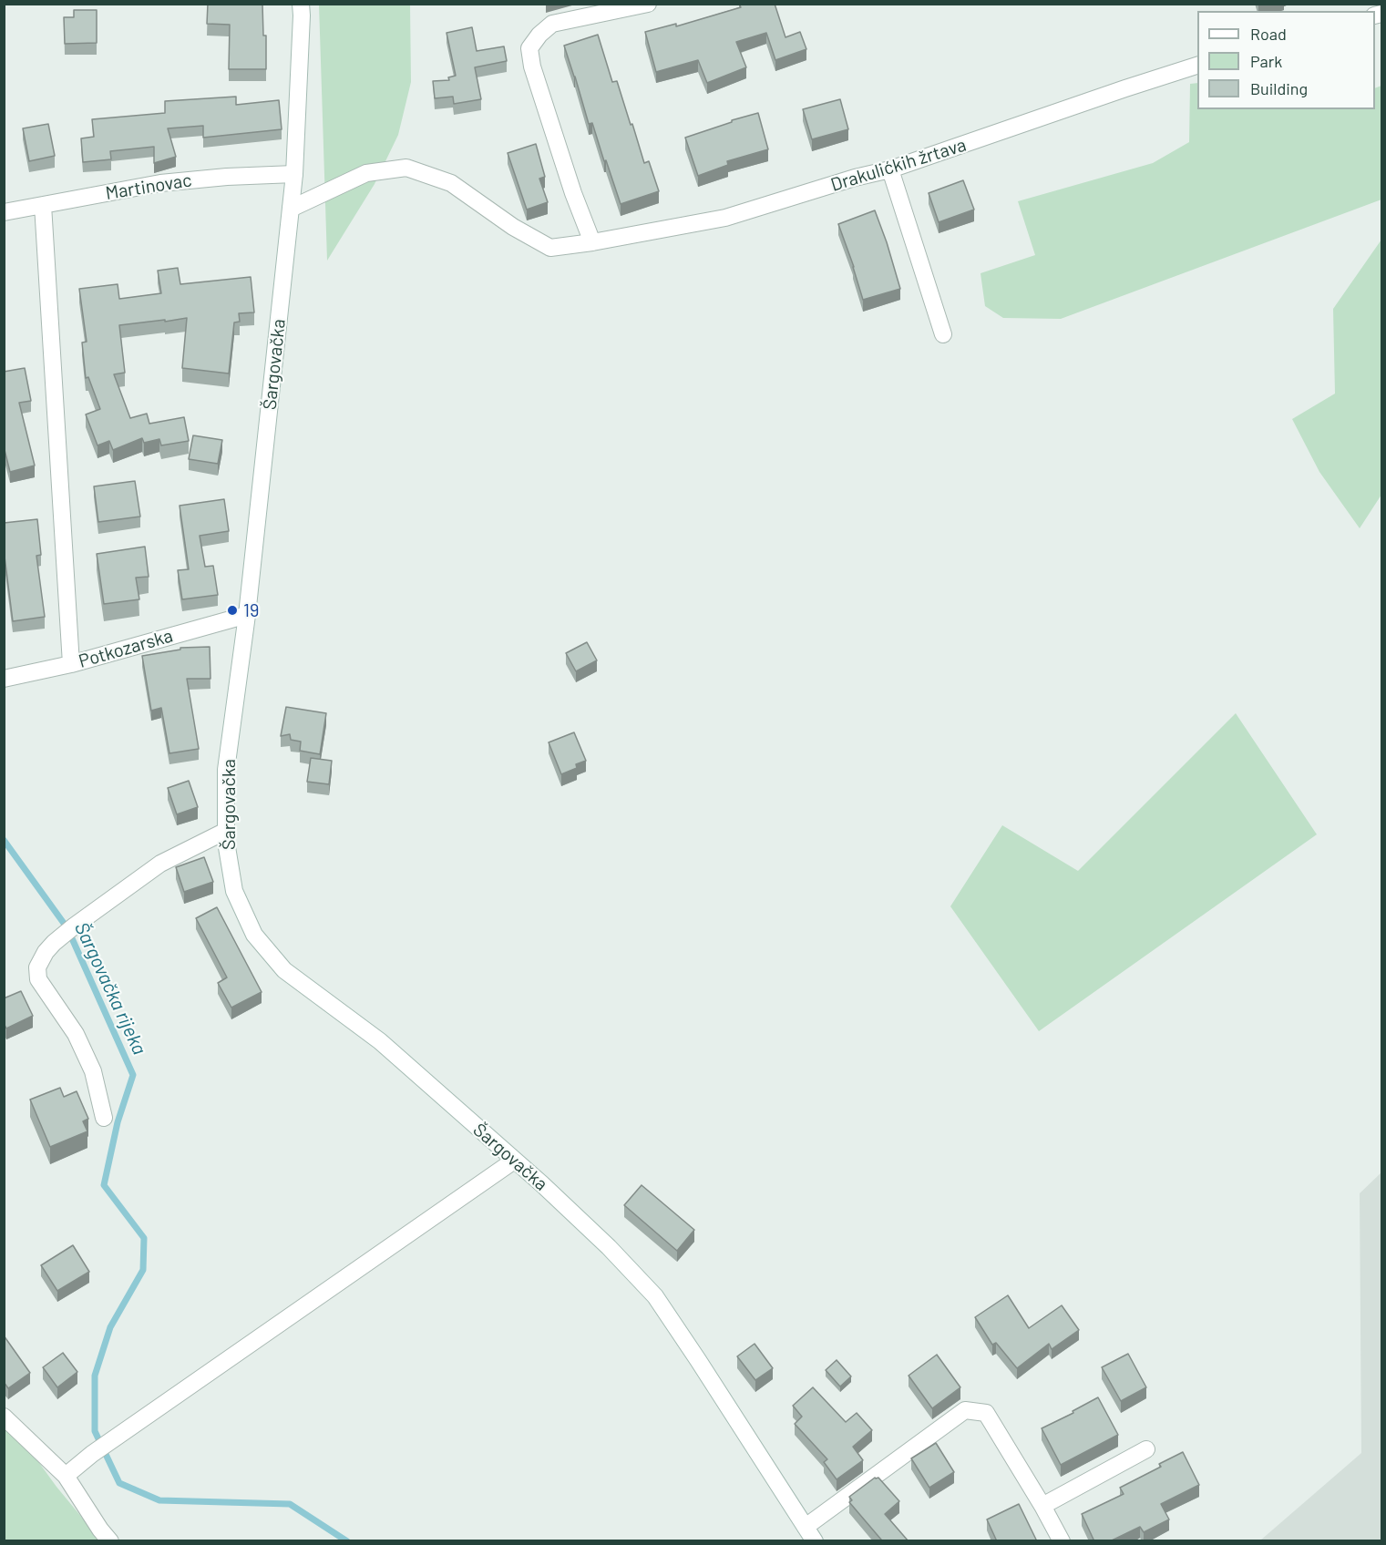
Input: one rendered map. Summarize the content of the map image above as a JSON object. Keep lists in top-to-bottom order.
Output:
{
  "streets": {
    "street": [
      "Drakulićkih žrtava",
      "Martinovac",
      "Šargovačka",
      "Potkozarska"
    ]
  },
  "crossings": [
    ["Drakulićkih žrtava", "Šargovačka"],
    ["Martinovac", "Šargovačka"],
    ["Šargovačka", "Potkozarska"]
  ],
  "water": ["Šargovačka rijeka"],
  "places": ["19"],
  "legend": ["Road", "Park", "Building"]
}
